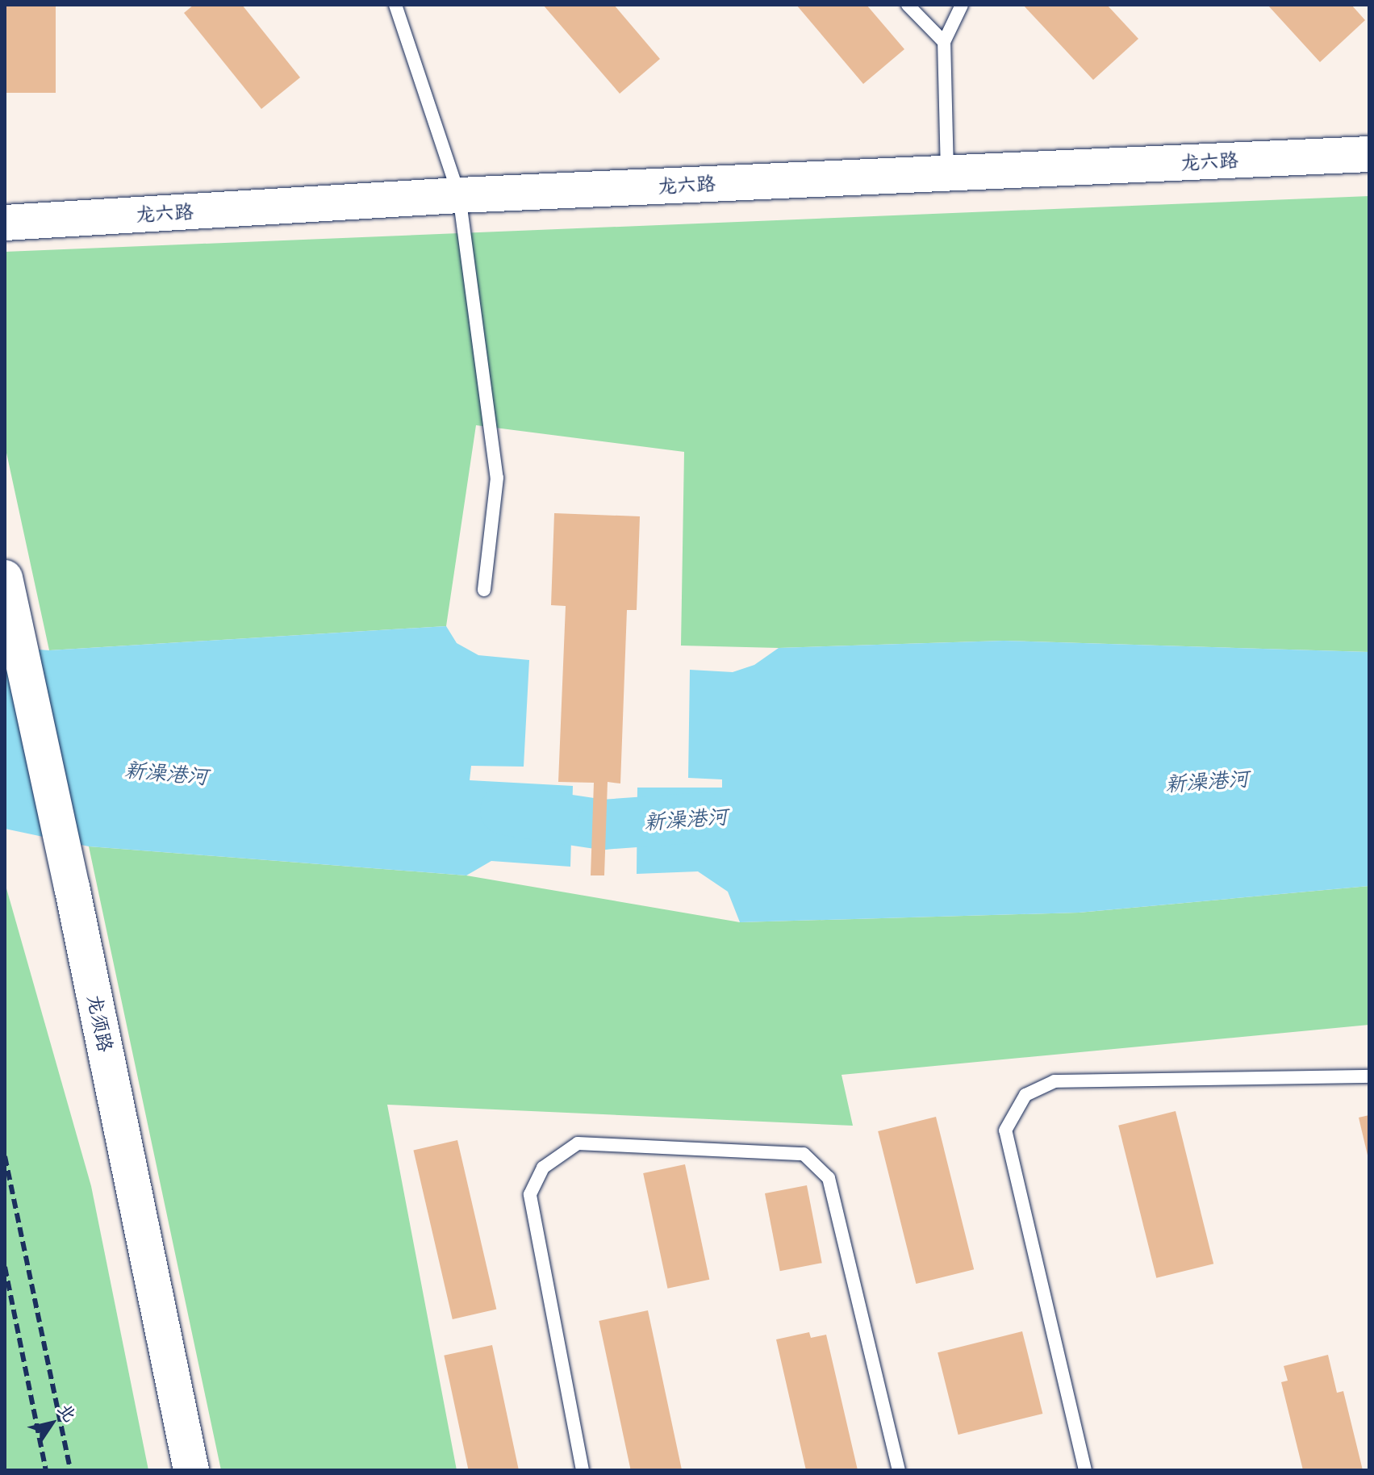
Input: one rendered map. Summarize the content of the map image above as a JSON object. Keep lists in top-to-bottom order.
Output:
{
  "streets": {
    "street": ["龙六路", "龙须路"]
  },
  "water": ["新澡港河"],
  "north": "top right"
}
